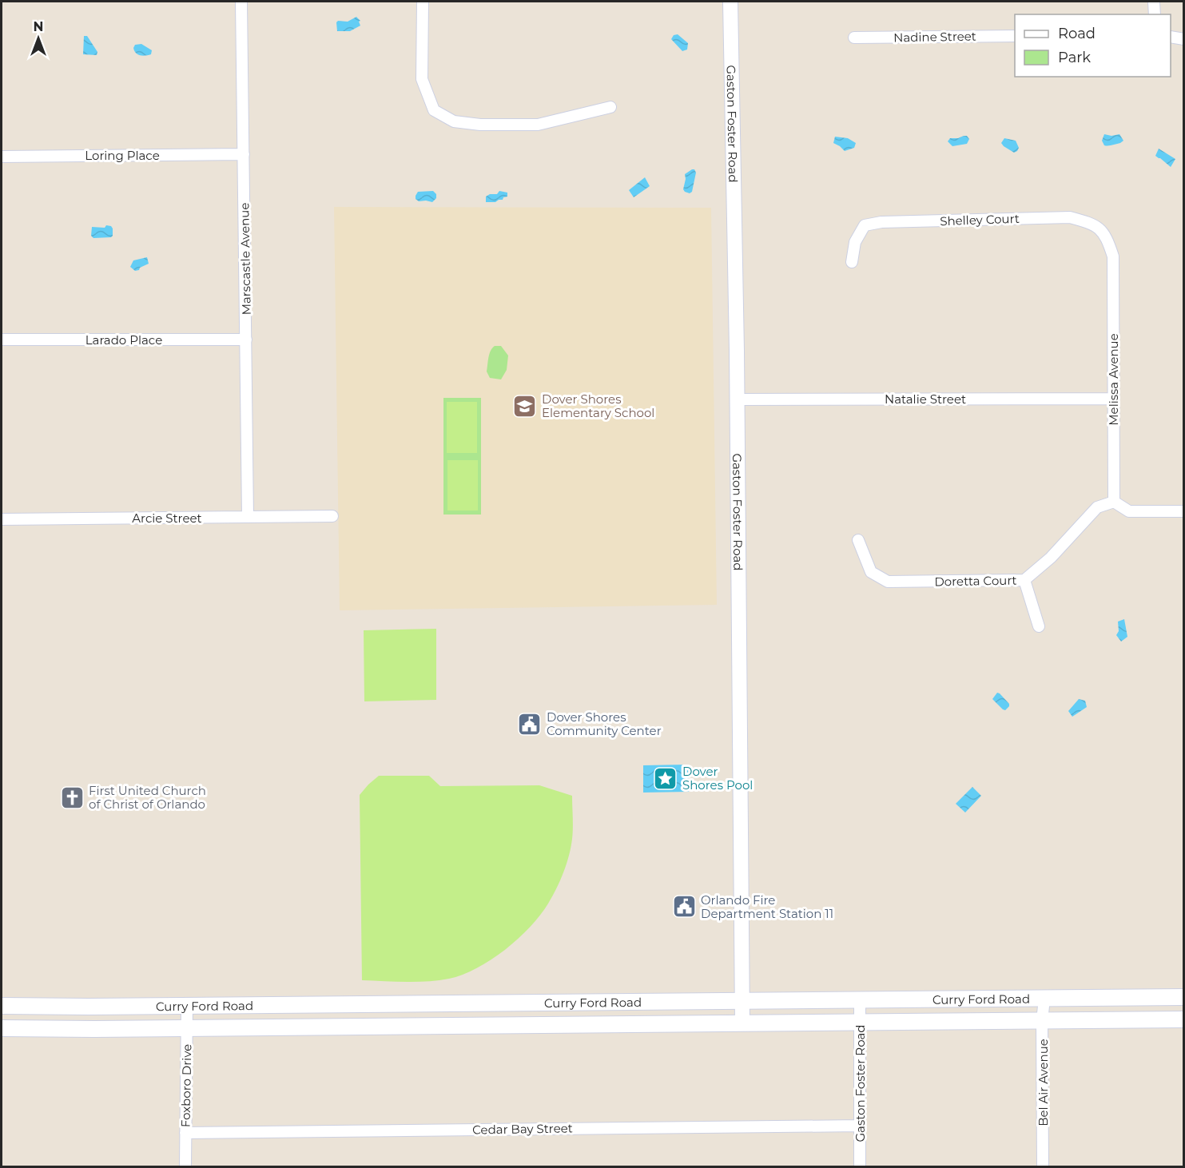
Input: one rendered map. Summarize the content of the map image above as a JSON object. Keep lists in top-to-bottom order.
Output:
{
  "streets": {
    "main road": ["Curry Ford Road"],
    "street": [
      "Nadine Street",
      "Gaston Foster Road",
      "Loring Place",
      "Shelley Court",
      "Marscastle Avenue",
      "Larado Place",
      "Melissa Avenue",
      "Natalie Street",
      "Arcie Street",
      "Doretta Court",
      "Bel Air Avenue",
      "Foxboro Drive",
      "Cedar Bay Street"
    ]
  },
  "crossings": [
    ["Gaston Foster Road", "Natalie Street"],
    ["Gaston Foster Road", "Curry Ford Road"],
    ["Gaston Foster Road", "Cedar Bay Street"],
    ["Loring Place", "Marscastle Avenue"],
    ["Shelley Court", "Melissa Avenue"],
    ["Marscastle Avenue", "Larado Place"],
    ["Marscastle Avenue", "Arcie Street"],
    ["Melissa Avenue", "Natalie Street"],
    ["Melissa Avenue", "Doretta Court"],
    ["Curry Ford Road", "Bel Air Avenue"],
    ["Curry Ford Road", "Foxboro Drive"],
    ["Foxboro Drive", "Cedar Bay Street"]
  ],
  "places": {
    "school or university": ["Dover Shores Elementary School"],
    "public building": ["Dover Shores Community Center", "Orlando Fire Department Station 11"],
    "place": ["Dover Shores Pool"],
    "church": ["First United Church of Christ of Orlando"]
  },
  "legend": ["Road", "Park"],
  "north": "top"
}
